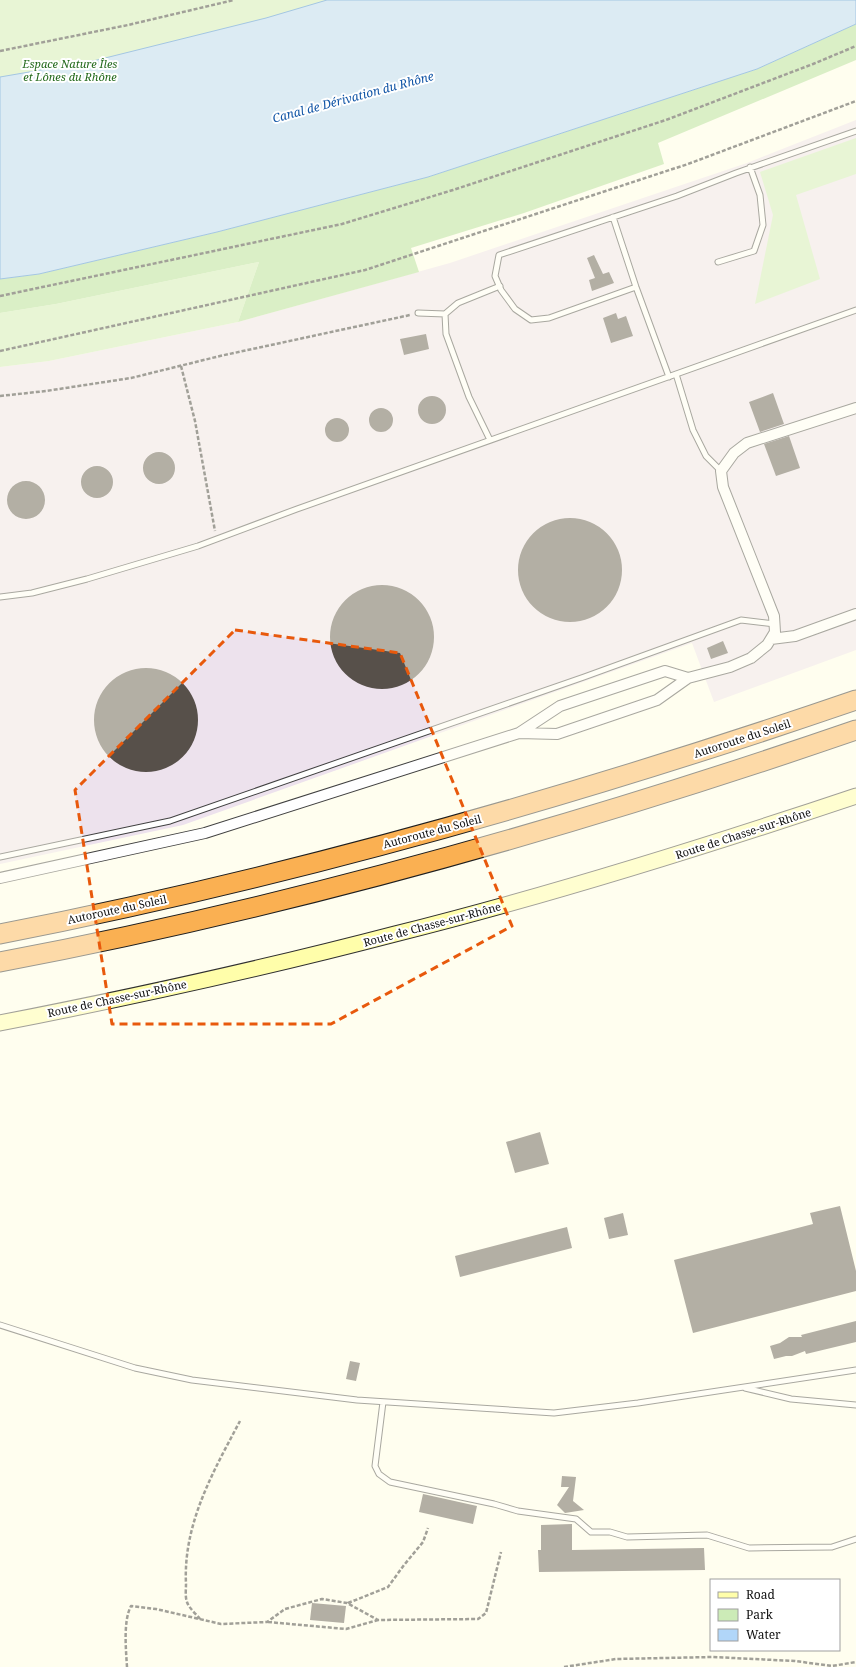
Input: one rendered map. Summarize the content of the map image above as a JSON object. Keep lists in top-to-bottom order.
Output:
{
  "streets": {
    "highway": ["Autoroute du Soleil"],
    "main road": ["Route de Chasse-sur-Rhône"]
  },
  "water": ["Canal de Dérivation du Rhône"],
  "parks": ["Espace Nature Îles et Lônes du Rhône"],
  "legend": ["Road", "Park", "Water"]
}
